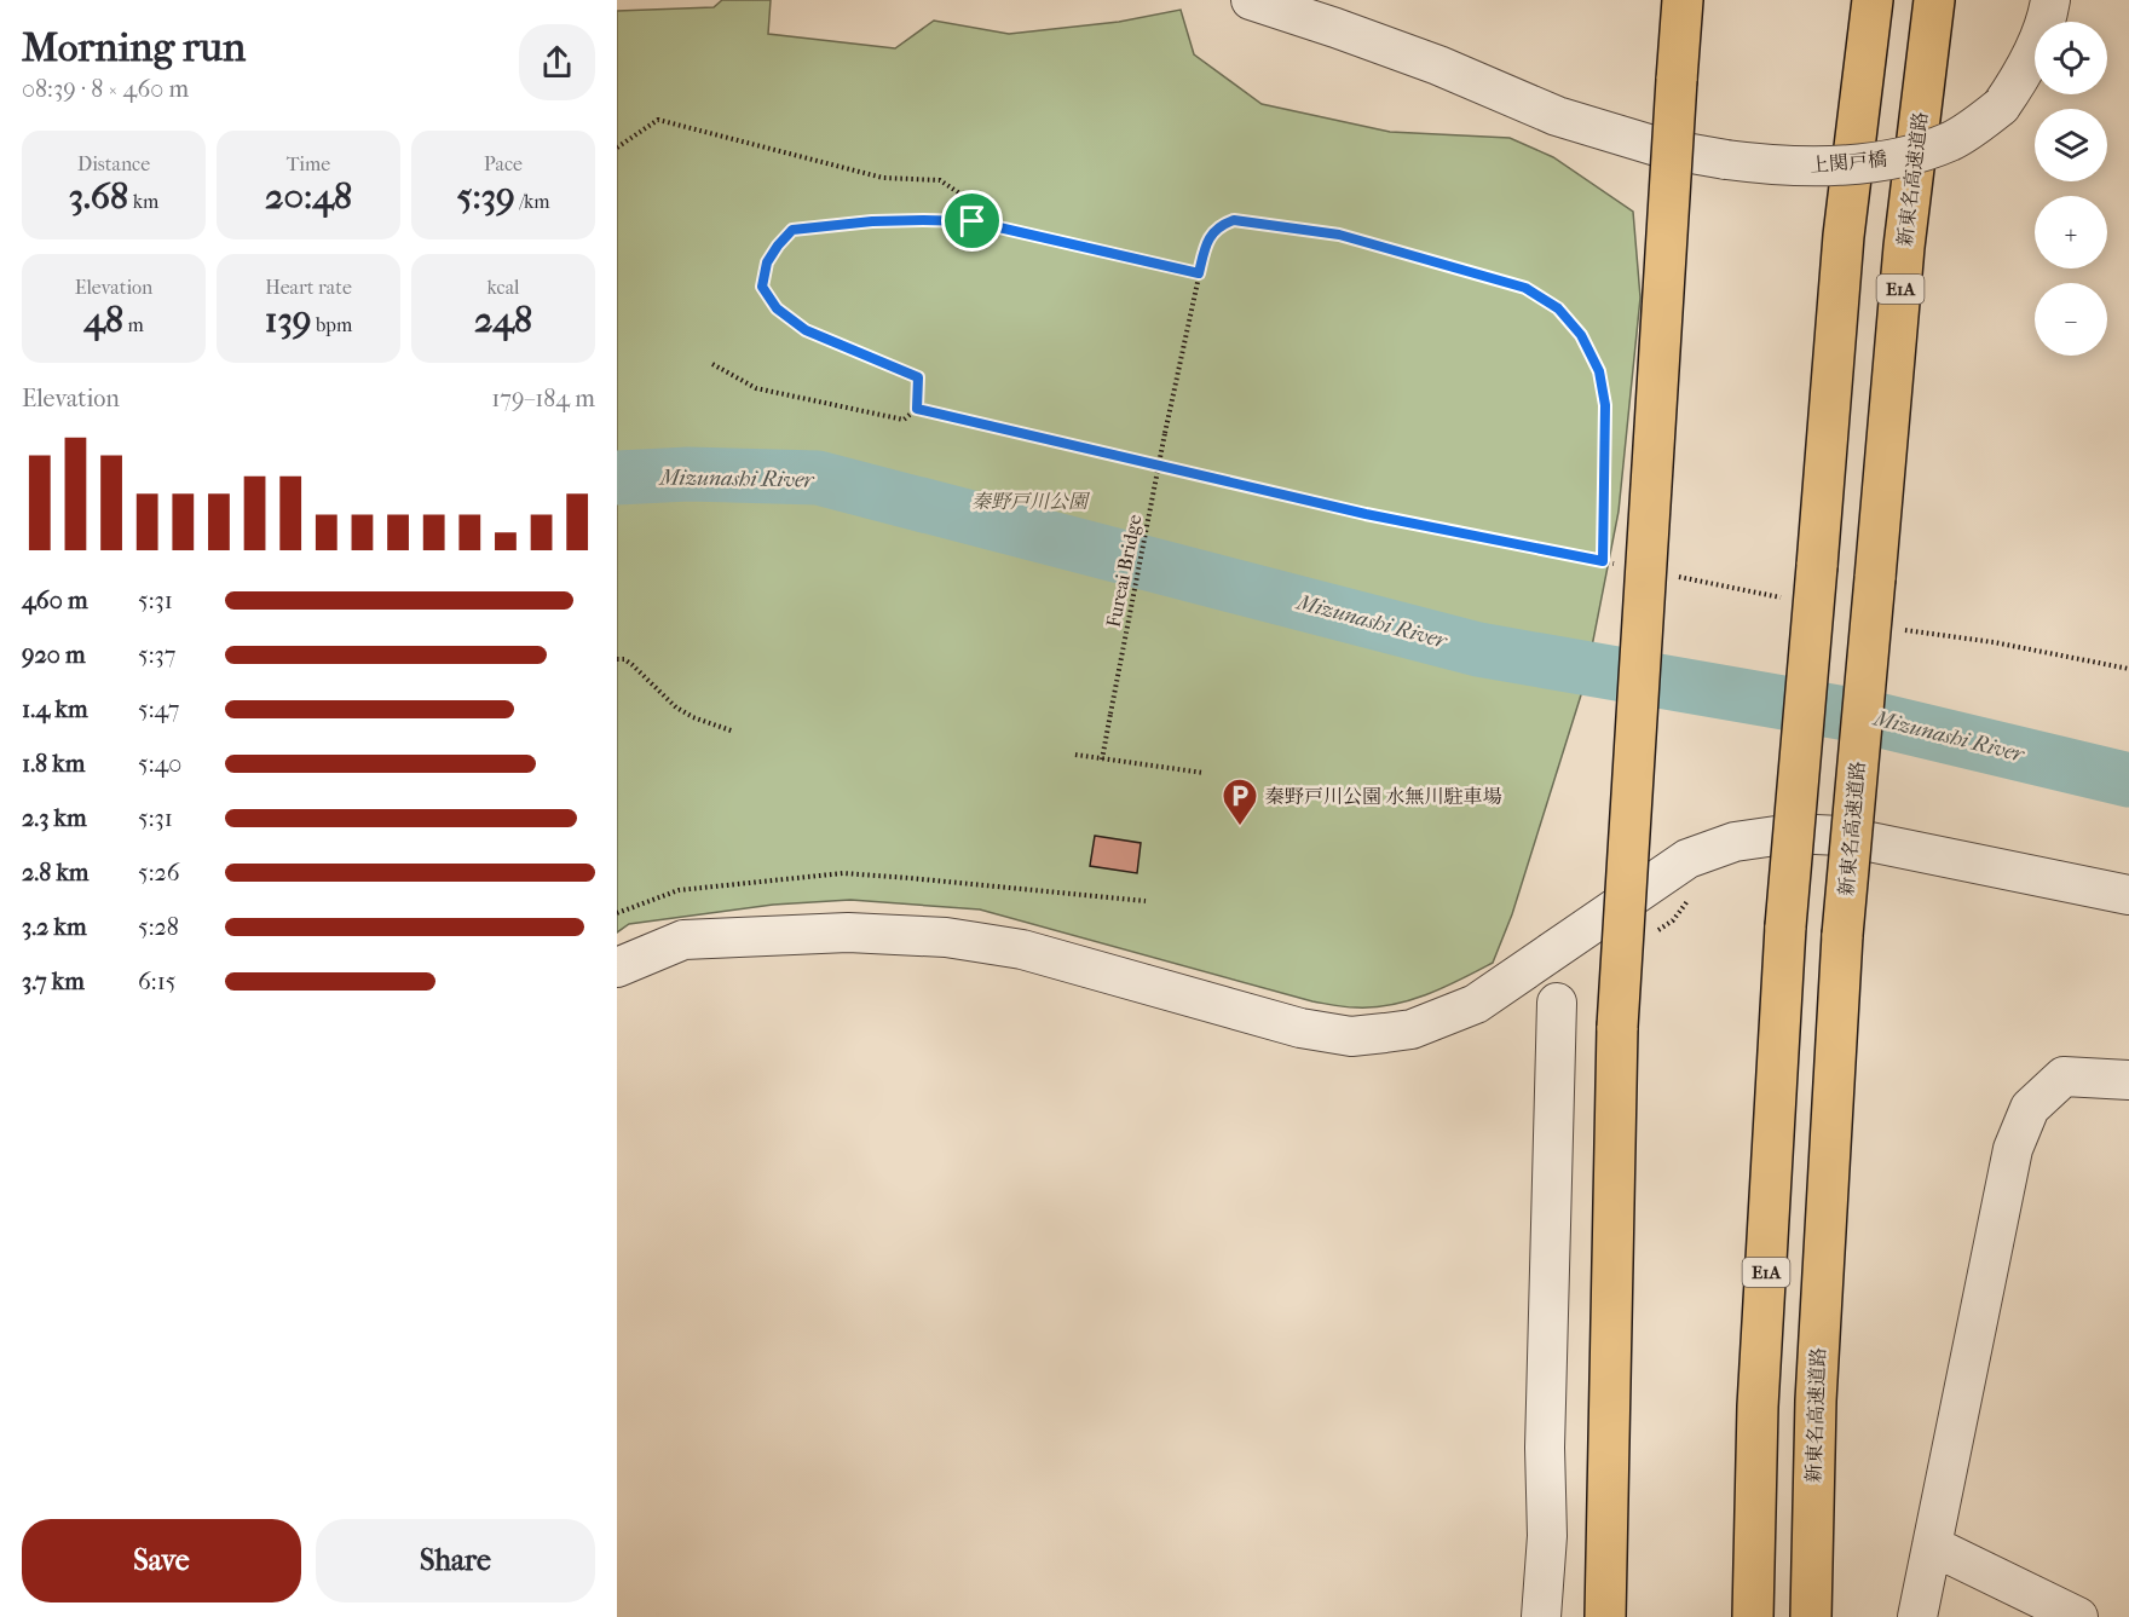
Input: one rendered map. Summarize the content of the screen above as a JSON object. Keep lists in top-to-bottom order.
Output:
{
  "streets": {
    "highway": ["新東名高速道路", "E1A"],
    "street": ["上関戸橋"],
    "path": ["Fureai Bridge"]
  },
  "water": ["Mizunashi River"],
  "parks": ["秦野戸川公園"],
  "places": {
    "parking": ["秦野戸川公園 水無川駐車場"]
  },
  "page": {
    "heading": ["Morning run", "08:39 · 8 × 460 m"],
    "map_buttons": ["+", "−"],
    "stats": [
      ["Distance", "3.68 km"],
      ["Time", "20:48"],
      ["Pace", "5:39 /km"],
      ["Elevation", "48 m"],
      ["Heart rate", "139 bpm"],
      ["kcal", "248"]
    ],
    "chart": ["Elevation", "179–184 m"],
    "list": [
      {
        "name": "460 m",
        "note": "5:31"
      },
      {
        "name": "920 m",
        "note": "5:37"
      },
      {
        "name": "1.4 km",
        "note": "5:47"
      },
      {
        "name": "1.8 km",
        "note": "5:40"
      },
      {
        "name": "2.3 km",
        "note": "5:31"
      },
      {
        "name": "2.8 km",
        "note": "5:26"
      },
      {
        "name": "3.2 km",
        "note": "5:28"
      },
      {
        "name": "3.7 km",
        "note": "6:15"
      }
    ],
    "buttons": ["Save", "Share"]
  }
}
